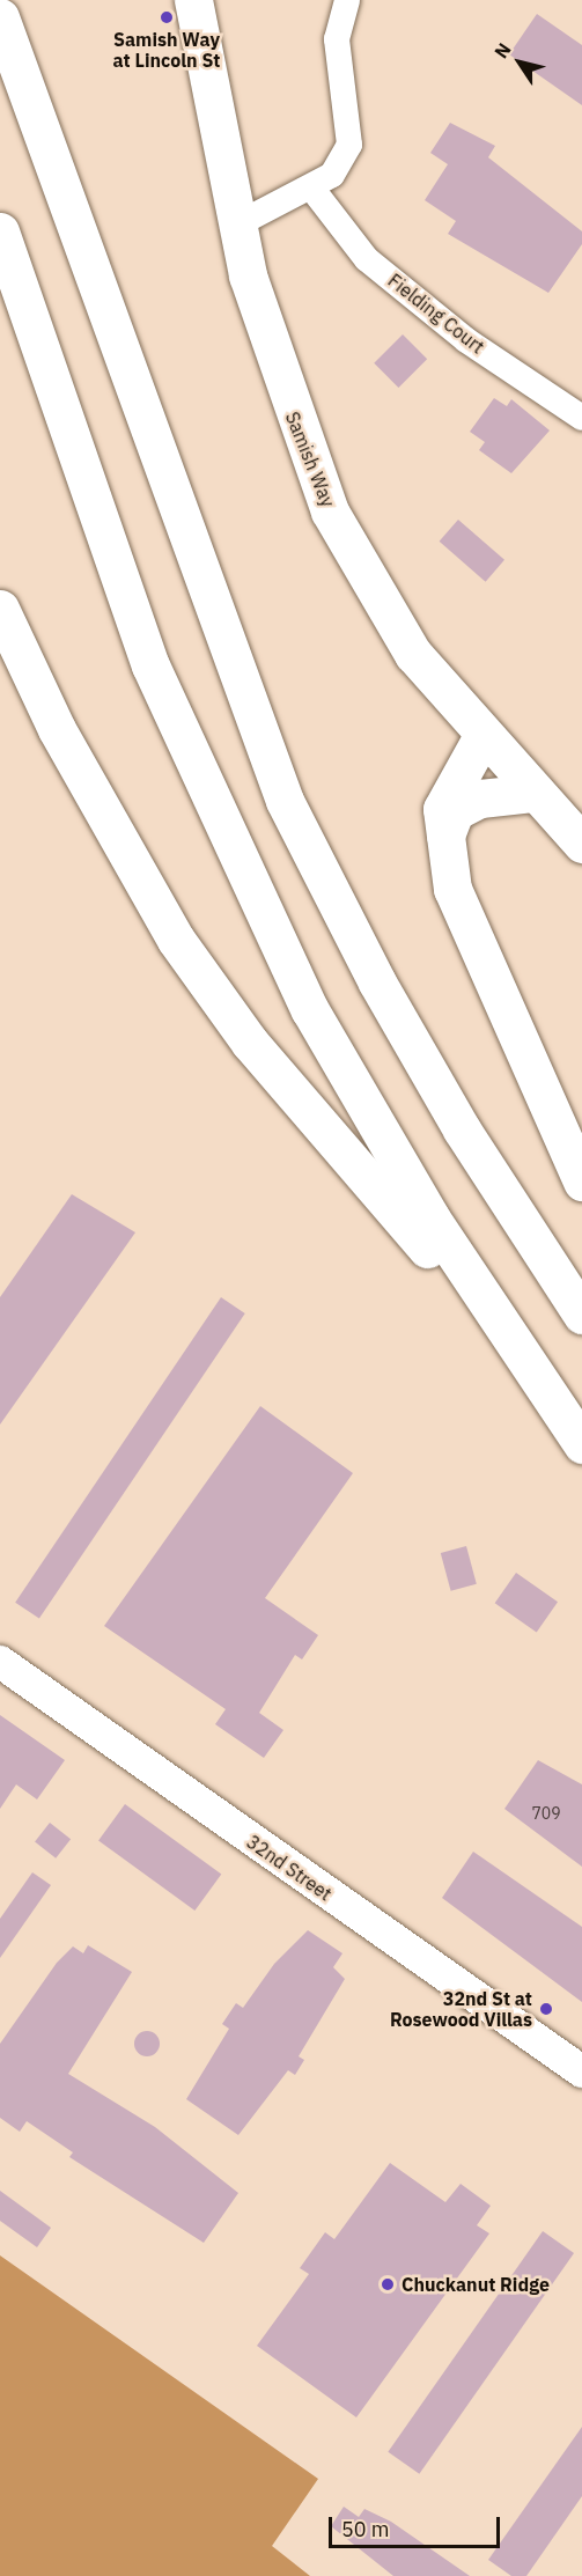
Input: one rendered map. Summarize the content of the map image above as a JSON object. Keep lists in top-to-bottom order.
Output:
{
  "streets": {
    "main road": ["Samish Way"],
    "street": ["Fielding Court", "32nd Street"]
  },
  "places": ["Samish Way at Lincoln St", "32nd St at Rosewood Villas", "Chuckanut Ridge"],
  "house_numbers": ["709"],
  "scale_bar": "50 m",
  "north": "top left"
}
